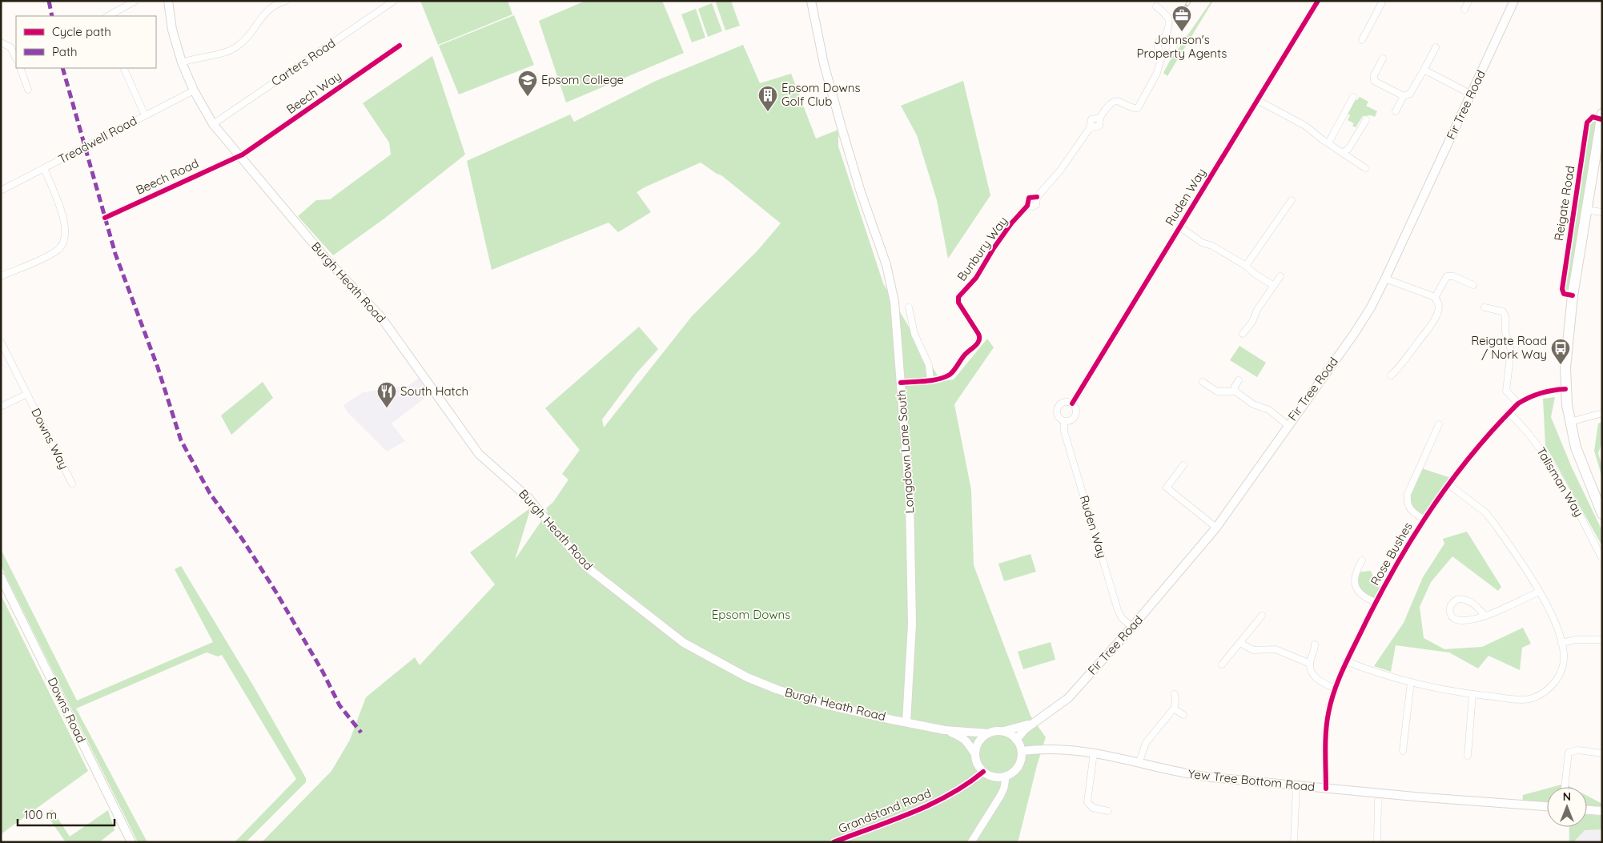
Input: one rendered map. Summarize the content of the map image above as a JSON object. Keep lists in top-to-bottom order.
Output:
{
  "streets": {
    "highway": ["Reigate Road"],
    "main road": [
      "Fir Tree Road",
      "Burgh Heath Road",
      "Longdown Lane South",
      "Downs Road",
      "Yew Tree Bottom Road"
    ],
    "street": [
      "Carters Road",
      "Beech Way",
      "Treadwell Road",
      "Beech Road",
      "Ruden Way",
      "Bunbury Way",
      "Downs Way",
      "Talisman Way",
      "Rose Bushes",
      "Grandstand Road"
    ]
  },
  "crossings": [
    ["Carters Road", "Burgh Heath Road"],
    ["Beech Way", "Beech Road"],
    ["Beech Way", "Burgh Heath Road"],
    ["Fir Tree Road", "Ruden Way"],
    ["Fir Tree Road", "Burgh Heath Road"],
    ["Fir Tree Road", "Yew Tree Bottom Road"],
    ["Fir Tree Road", "Grandstand Road"],
    ["Treadwell Road", "Burgh Heath Road"],
    ["Beech Road", "Burgh Heath Road"],
    ["Reigate Road", "Rose Bushes"],
    ["Bunbury Way", "Longdown Lane South"],
    ["Burgh Heath Road", "Longdown Lane South"],
    ["Burgh Heath Road", "Yew Tree Bottom Road"],
    ["Burgh Heath Road", "Grandstand Road"],
    ["Talisman Way", "Rose Bushes"],
    ["Rose Bushes", "Yew Tree Bottom Road"],
    ["Yew Tree Bottom Road", "Grandstand Road"]
  ],
  "parks": ["Epsom Downs"],
  "places": {
    "office": ["Johnson's Property Agents"],
    "school or university": ["Epsom College"],
    "building": ["Epsom Downs Golf Club"],
    "bus stop": ["Reigate Road / Nork Way"],
    "restaurant": ["South Hatch"]
  },
  "legend": ["Cycle path", "Path"],
  "scale_bar": "100 m",
  "north": "top"
}
